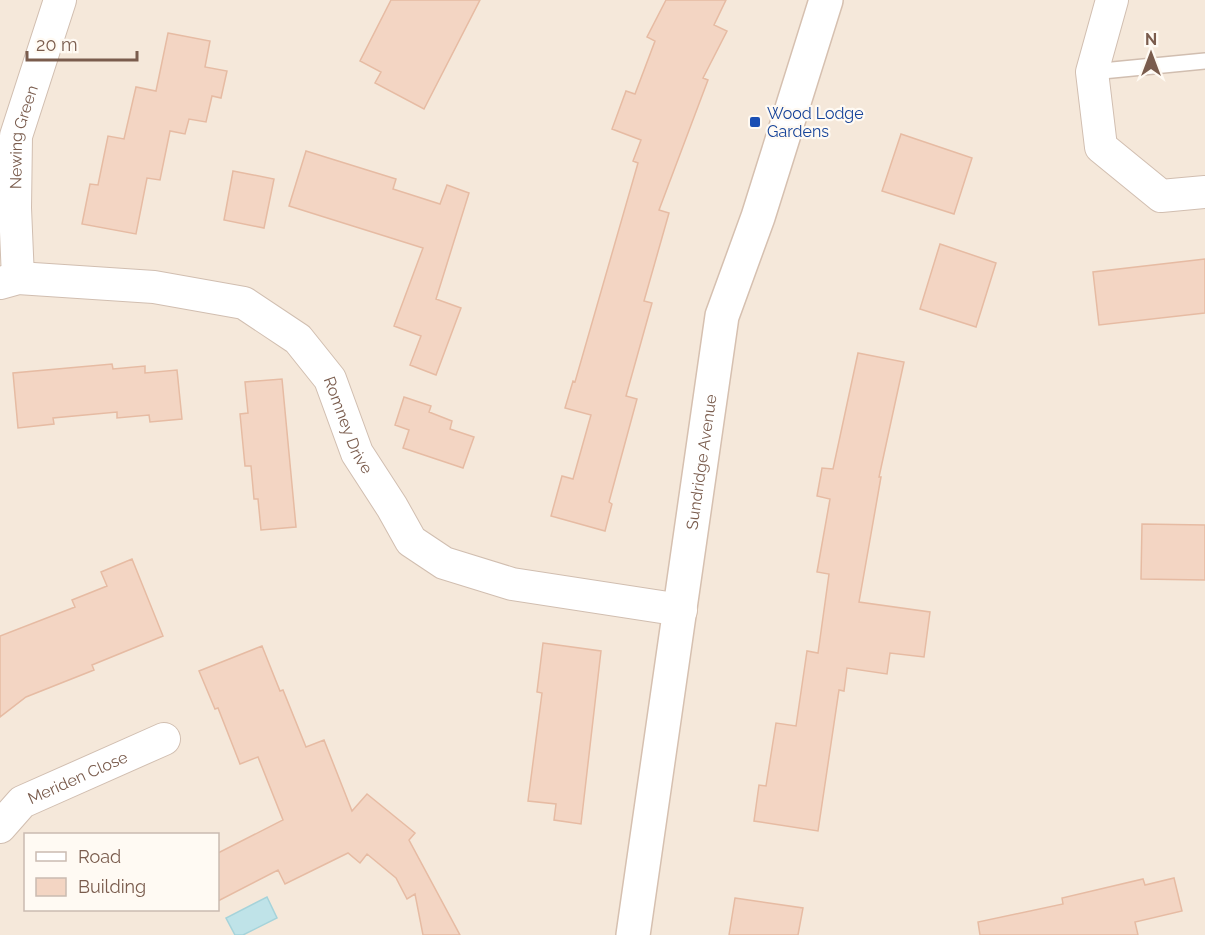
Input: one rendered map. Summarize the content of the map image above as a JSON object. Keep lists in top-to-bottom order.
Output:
{
  "streets": {
    "street": [
      "Newing Green",
      "Romney Drive",
      "Sundridge Avenue",
      "Meriden Close"
    ]
  },
  "crossings": [
    ["Newing Green", "Romney Drive"],
    ["Romney Drive", "Sundridge Avenue"]
  ],
  "places": {
    "transit": ["Wood Lodge Gardens"]
  },
  "legend": ["Road", "Building"],
  "scale_bar": "20 m",
  "north": "top"
}
